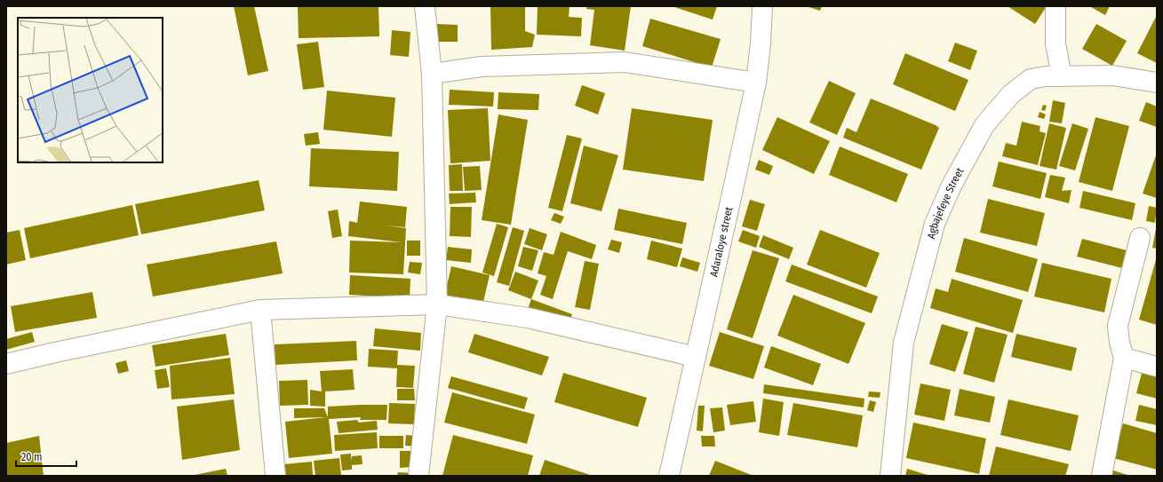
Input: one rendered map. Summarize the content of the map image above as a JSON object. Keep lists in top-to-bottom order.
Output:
{
  "streets": {
    "street": ["Agbajefeye Street", "Adaraloye street"]
  },
  "scale_bar": "20 m"
}
